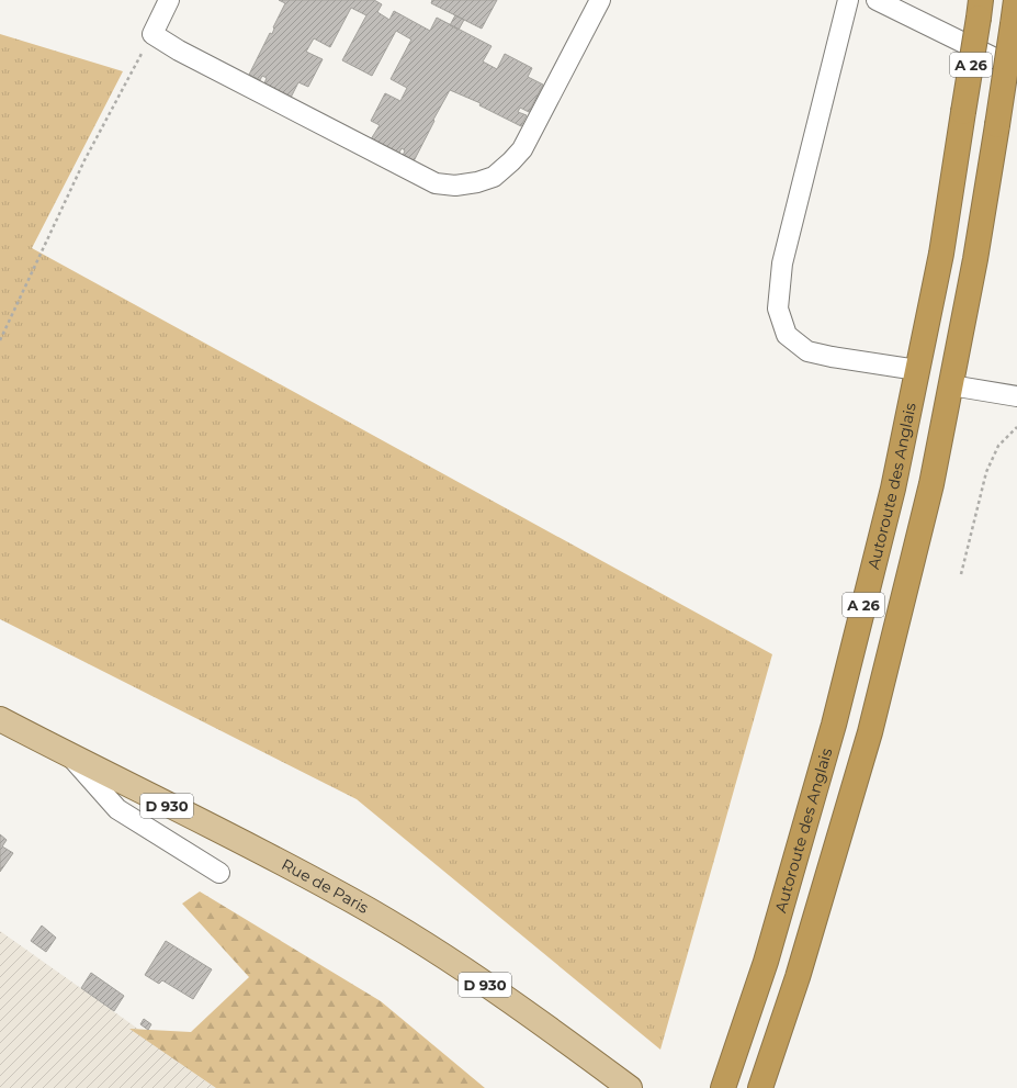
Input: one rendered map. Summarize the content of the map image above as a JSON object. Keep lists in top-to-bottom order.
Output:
{
  "streets": {
    "highway": ["A 26", "Autoroute des Anglais"],
    "main road": ["D 930", "Rue de Paris"]
  }
}
